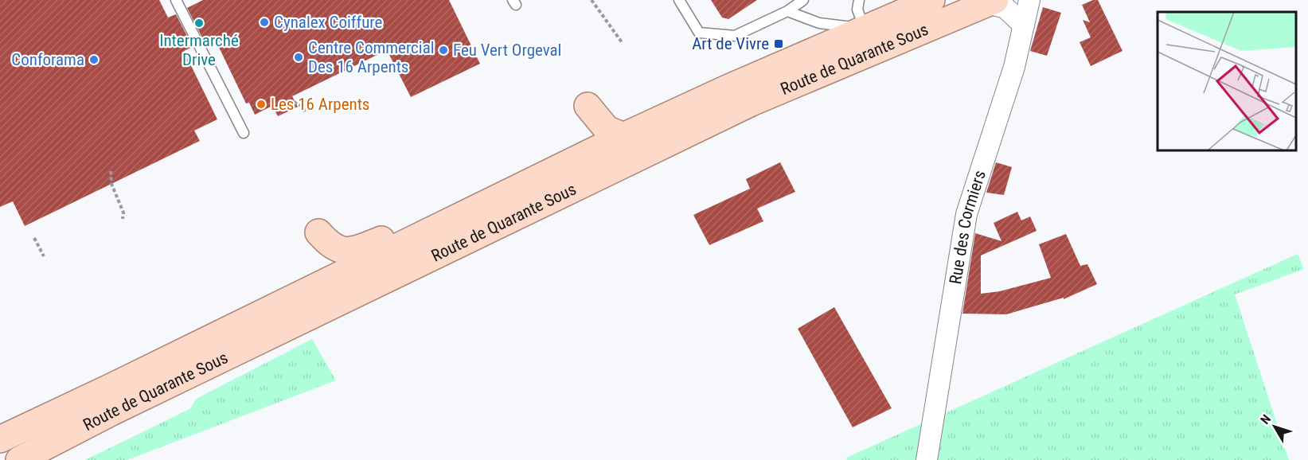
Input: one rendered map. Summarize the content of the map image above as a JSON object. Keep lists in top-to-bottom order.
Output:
{
  "streets": {
    "main road": ["Route de Quarante Sous"],
    "street": ["Rue des Cormiers"]
  },
  "places": {
    "other": [
      "Cynalex Coiffure",
      "Intermarché Drive",
      "Feu Vert Orgeval",
      "Centre Commercial Des 16 Arpents",
      "Conforama",
      "Les 16 Arpents"
    ],
    "transit": ["Art de Vivre"]
  },
  "north": "top left"
}
